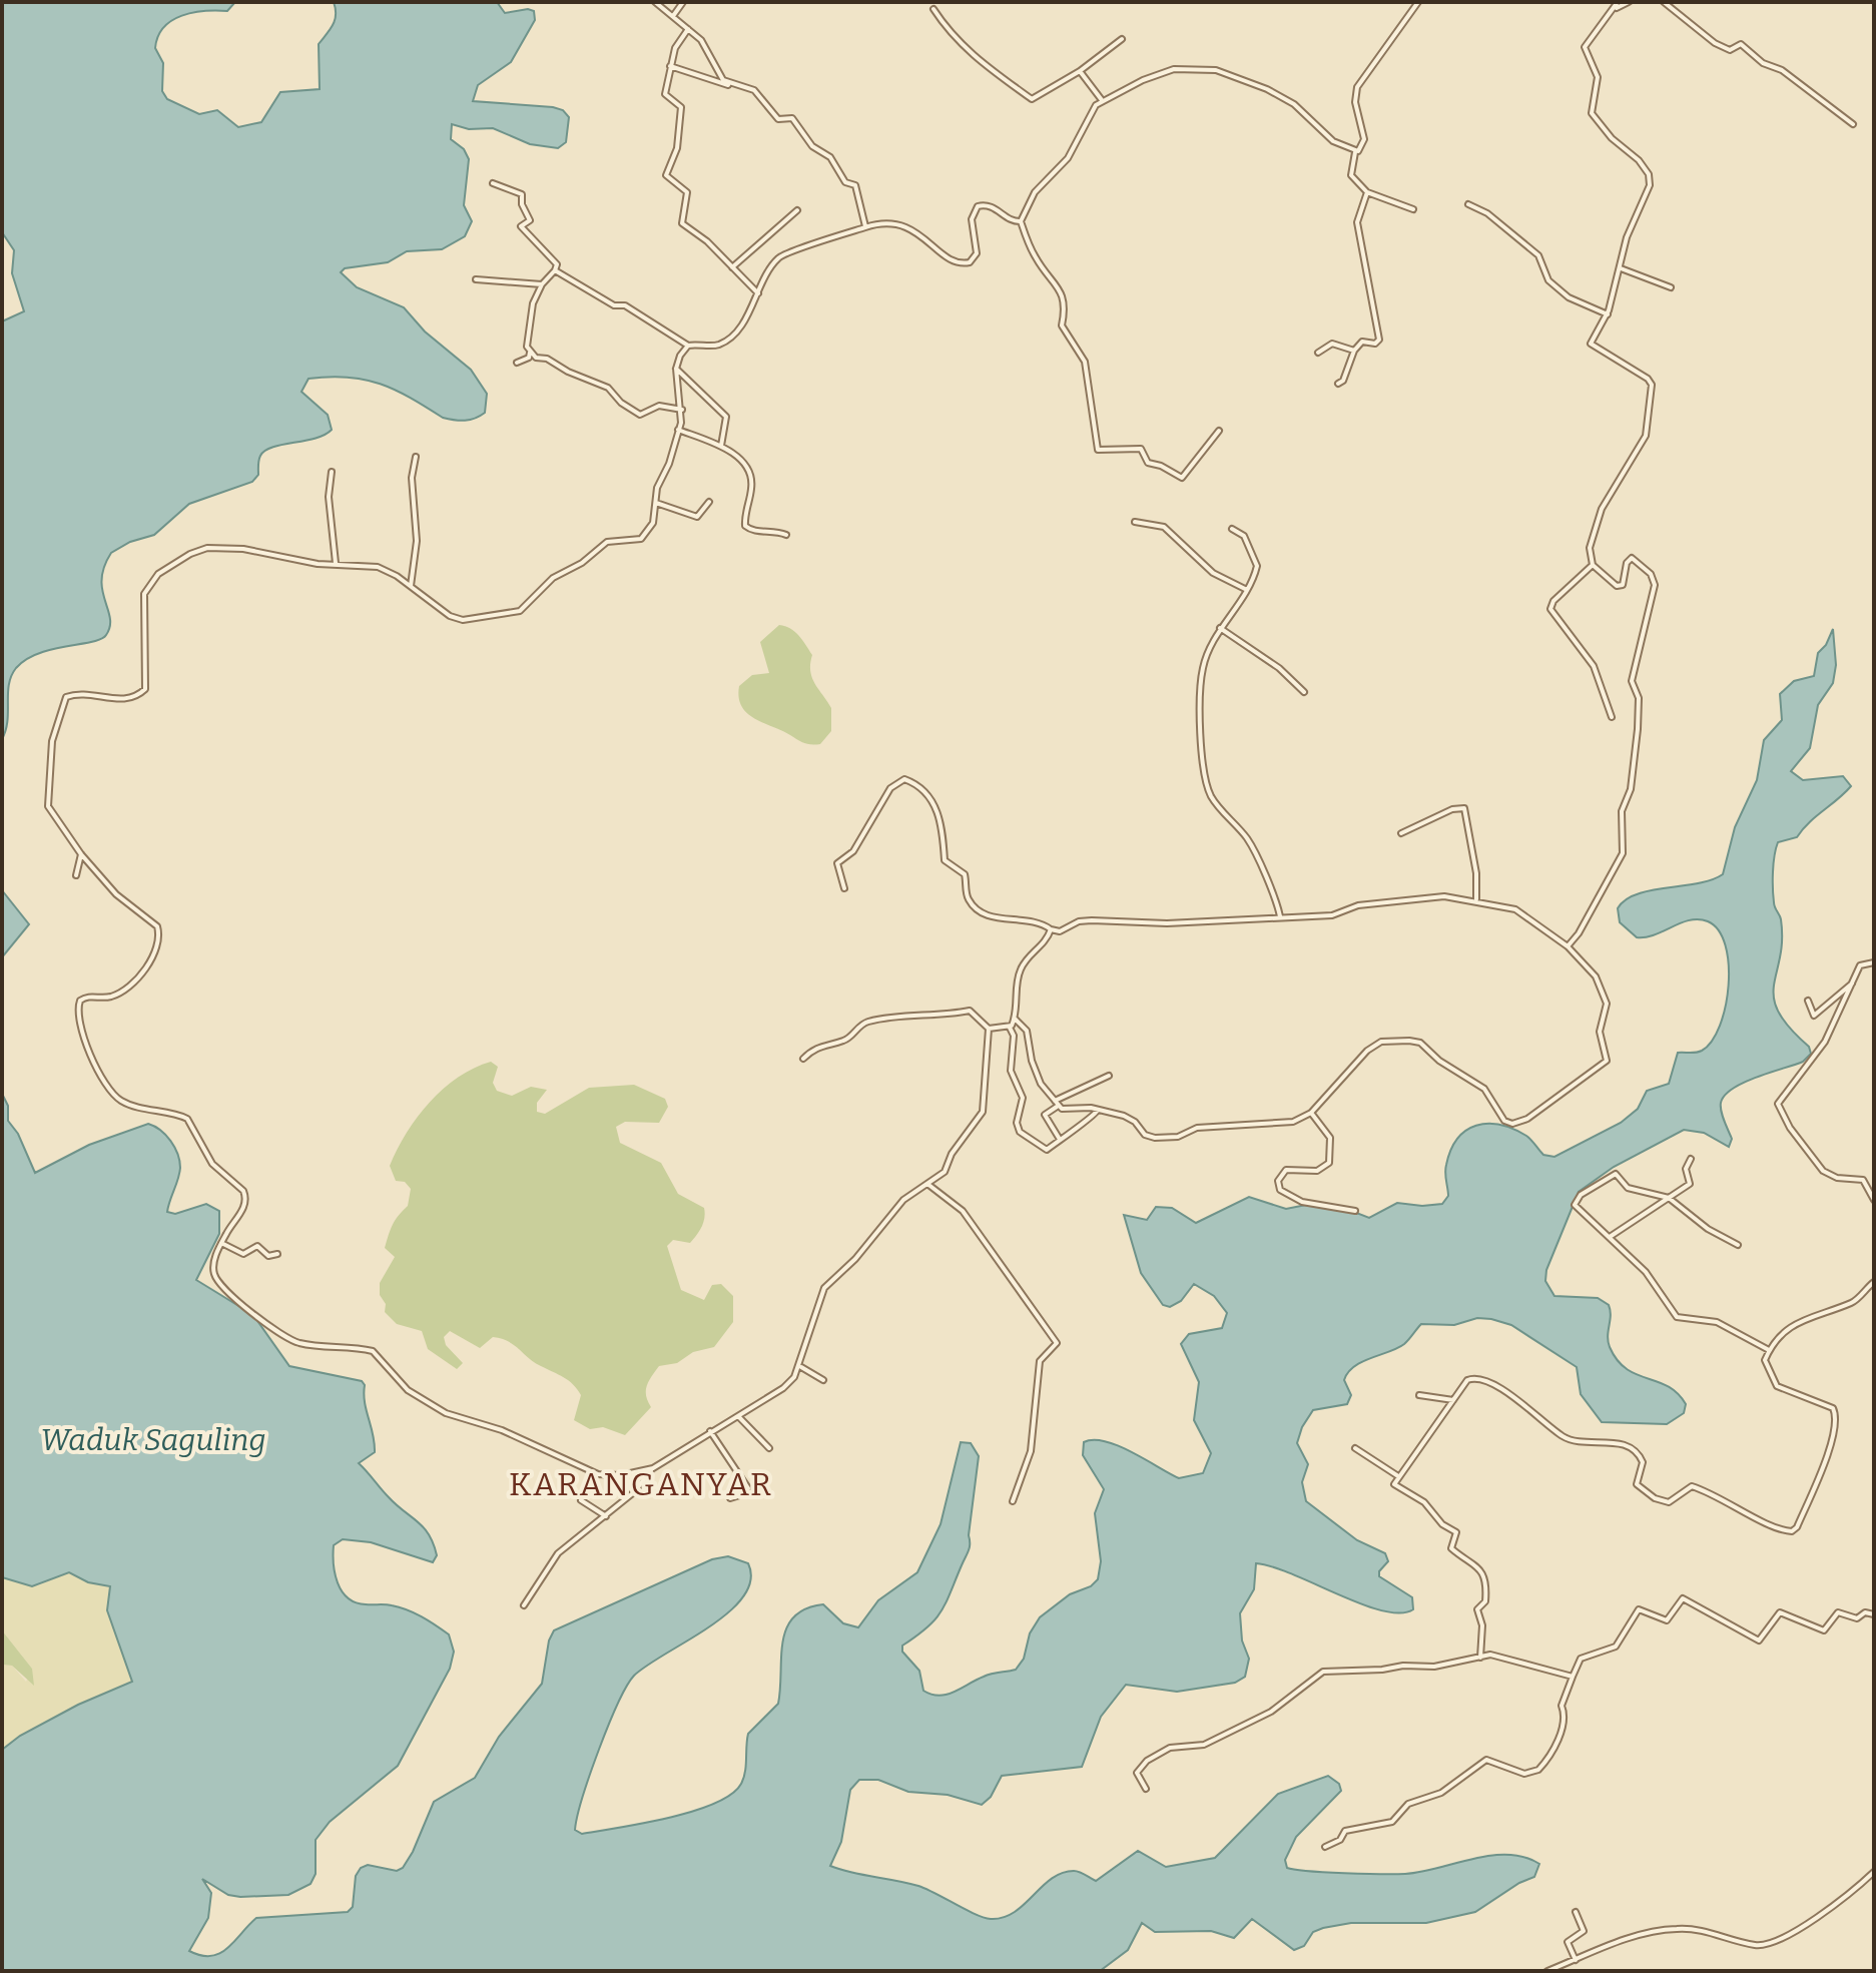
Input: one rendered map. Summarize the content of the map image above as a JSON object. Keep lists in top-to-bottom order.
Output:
{
  "districts": ["KARANGANYAR"],
  "water": ["Waduk Saguling"]
}
